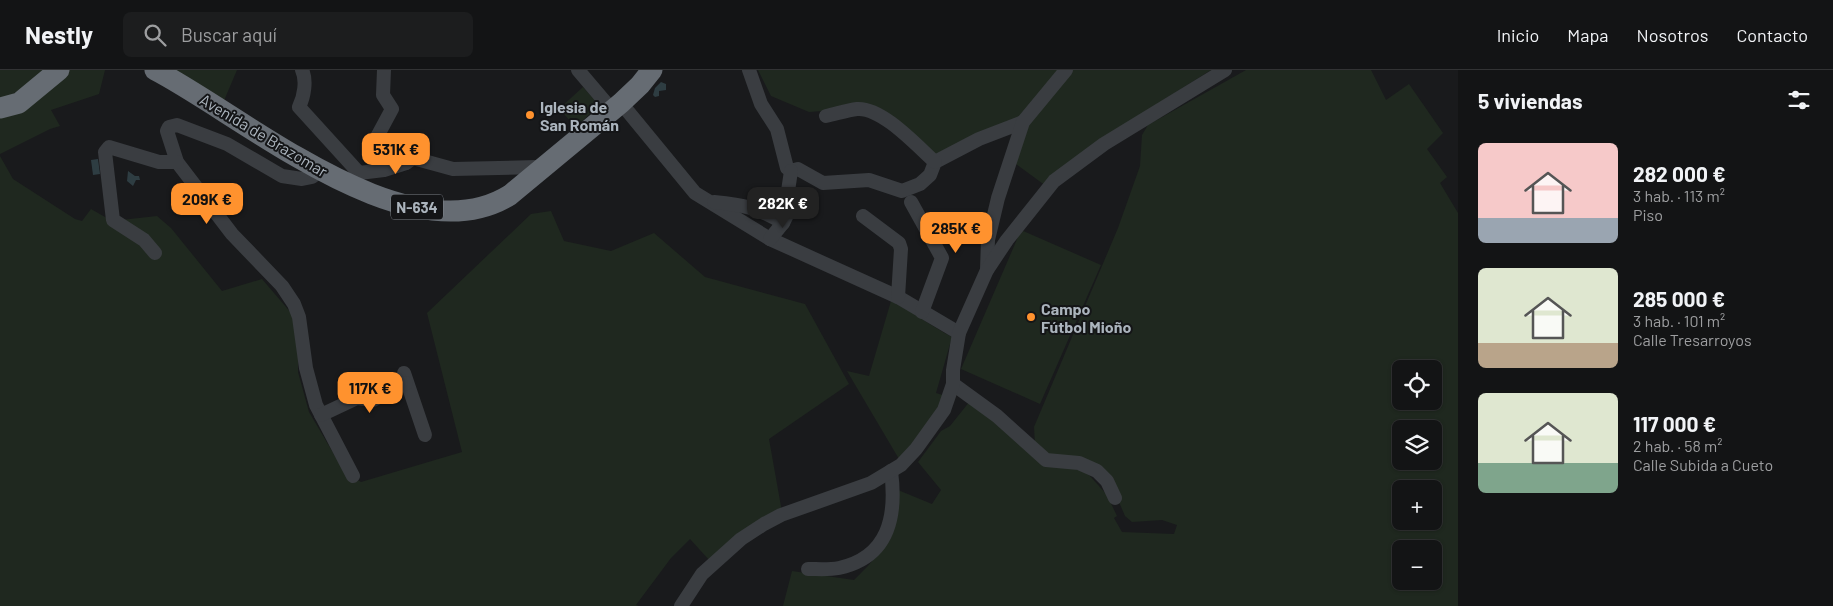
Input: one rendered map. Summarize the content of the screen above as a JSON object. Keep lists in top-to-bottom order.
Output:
{
  "streets": {
    "highway": ["Avenida de Brazomar", "N-634"]
  },
  "places": ["Iglesia de San Román", "Campo Fútbol Mioño"],
  "page": {
    "header": "Nestly",
    "search": "Buscar aquí",
    "nav": [
      "Inicio",
      "Mapa",
      "Nosotros",
      "Contacto"
    ],
    "heading": "5 viviendas",
    "list": [
      {
        "name": "282 000 €",
        "note": "3 hab. · 113 m² · Piso"
      },
      {
        "name": "285 000 €",
        "note": "3 hab. · 101 m² · Calle Tresarroyos"
      },
      {
        "name": "117 000 €",
        "note": "2 hab. · 58 m² · Calle Subida a Cueto"
      }
    ],
    "price": [
      "531K €",
      "209K €",
      "282K €",
      "285K €",
      "117K €"
    ],
    "map_buttons": ["+", "−"]
  }
}
